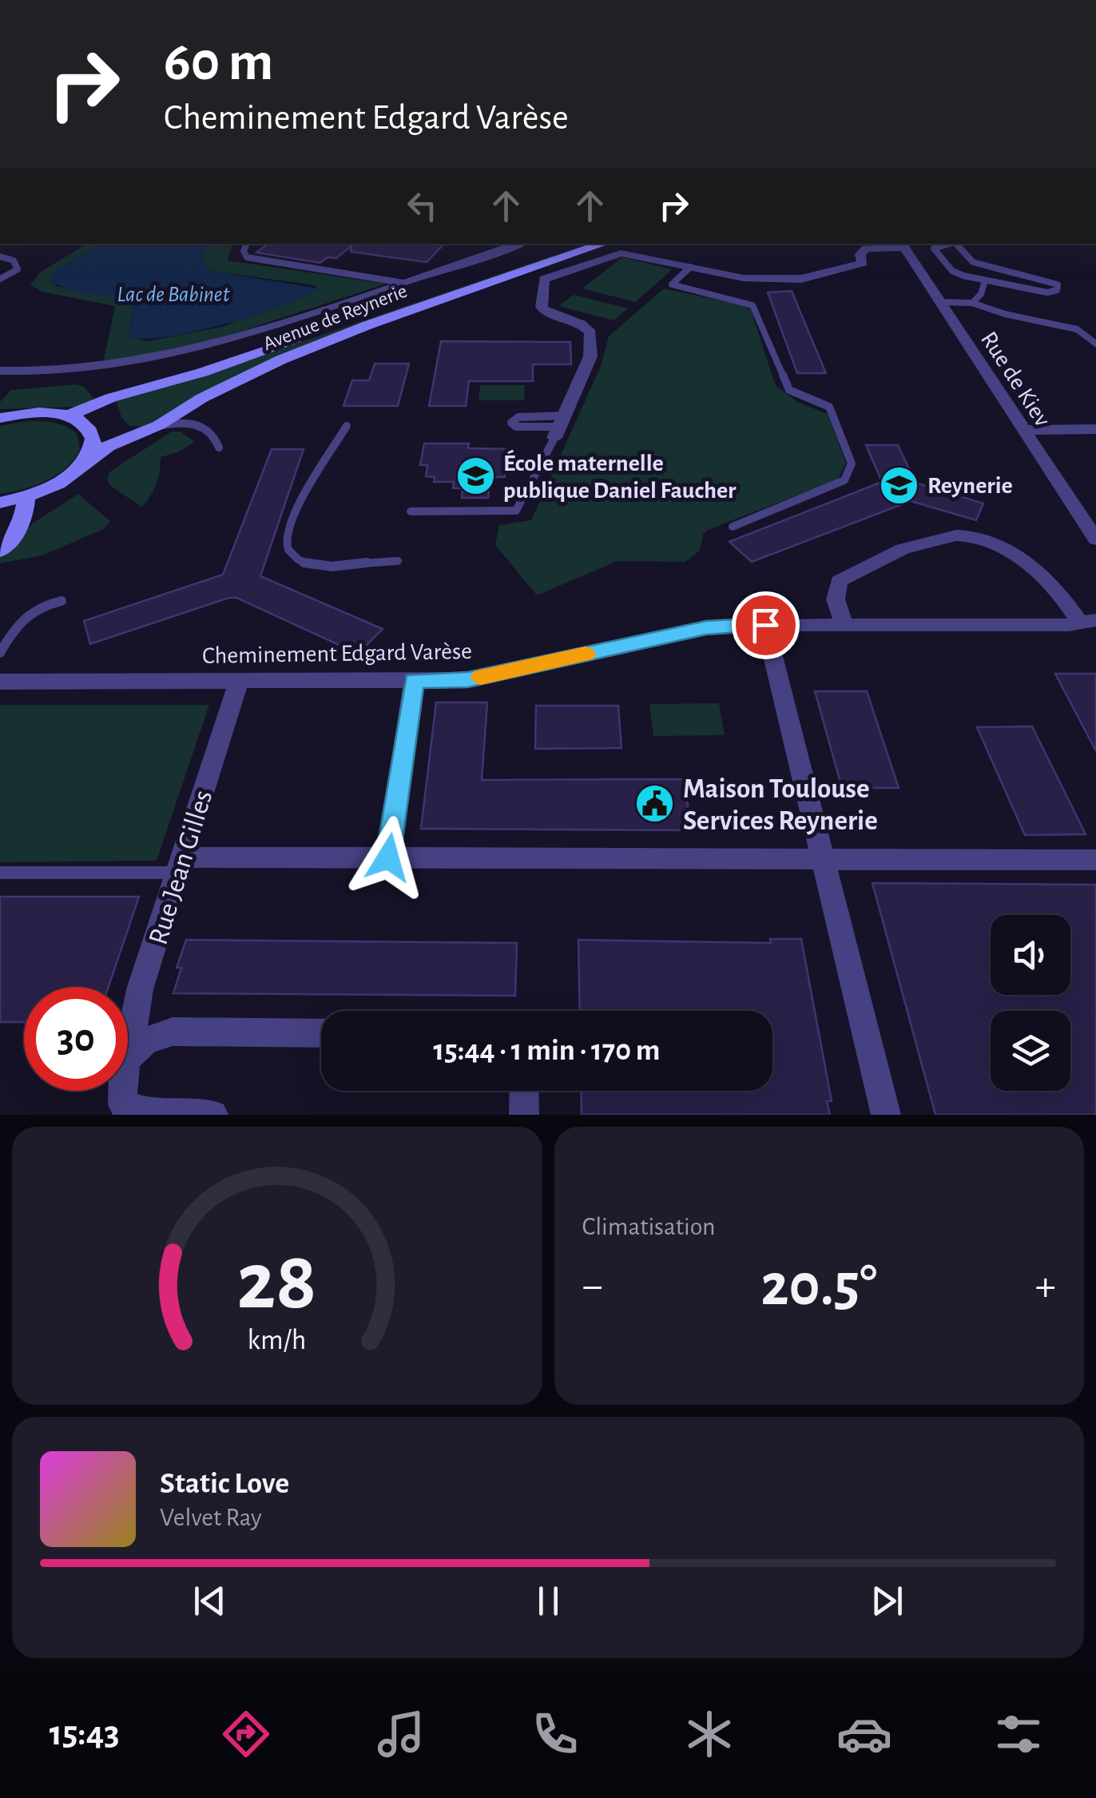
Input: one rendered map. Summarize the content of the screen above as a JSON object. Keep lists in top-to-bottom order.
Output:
{
  "streets": {
    "street": [
      "Avenue de Reynerie",
      "Rue de Kiev",
      "Cheminement Edgard Varèse",
      "Rue Jean Gilles"
    ]
  },
  "crossings": [
    ["Cheminement Edgard Varèse", "Rue Jean Gilles"]
  ],
  "water": ["Lac de Babinet"],
  "places": {
    "school or university": ["École maternelle publique Daniel Faucher", "Reynerie"],
    "public building": ["Maison Toulouse Services Reynerie"]
  },
  "page": {
    "turn": ["60 m", "Cheminement Edgard Varèse"],
    "limit": "30",
    "trip": "15:44 · 1 min · 170 m",
    "tile": "Climatisation",
    "heat": ["−", "20.5°", "+"],
    "song": ["Static Love", "Velvet Ray"],
    "tabs": "15:43",
    "gauge": ["28", "km/h"]
  }
}
